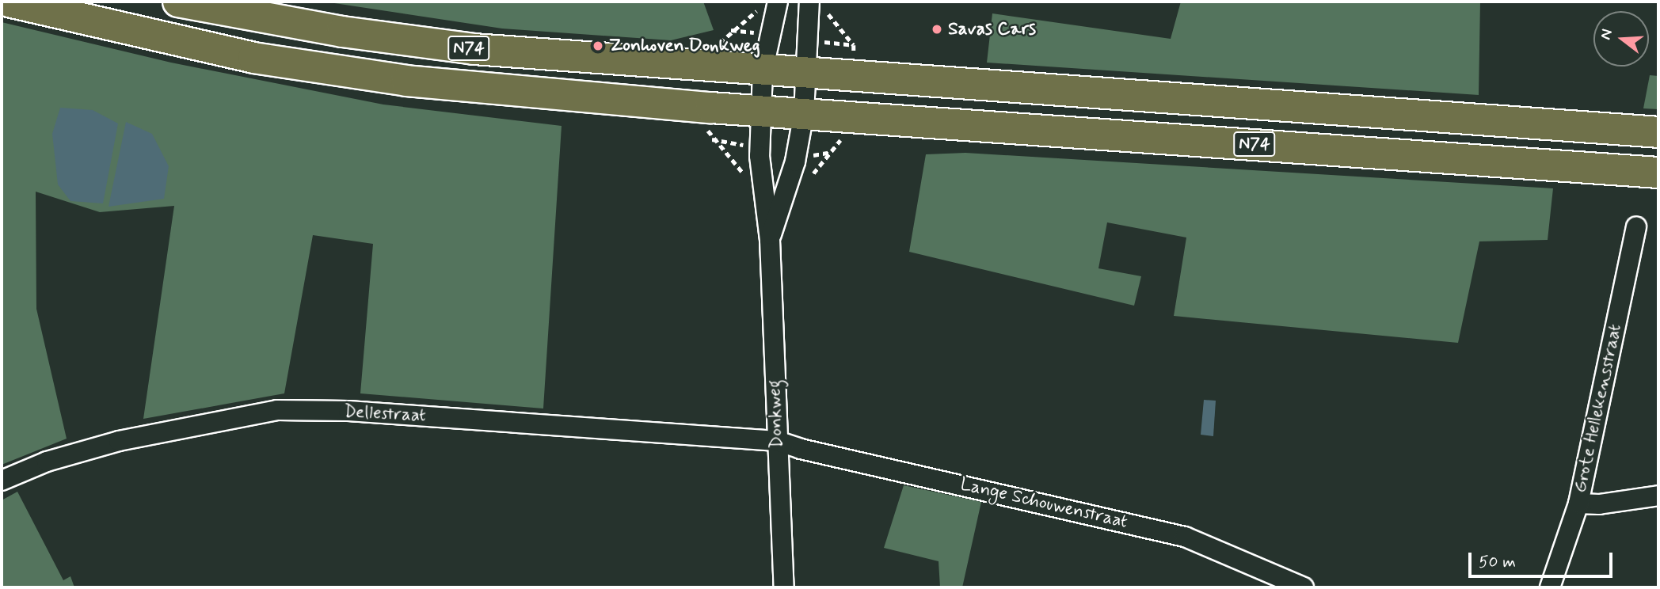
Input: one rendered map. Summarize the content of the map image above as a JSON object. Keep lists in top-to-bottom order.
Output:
{
  "streets": {
    "highway": ["N74"],
    "street": [
      "Grote Hellekensstraat",
      "Dellestraat",
      "Donkweg",
      "Lange Schouwenstraat"
    ]
  },
  "crossings": [
    ["N74", "Donkweg"],
    ["Dellestraat", "Donkweg"],
    ["Dellestraat", "Lange Schouwenstraat"],
    ["Donkweg", "Lange Schouwenstraat"]
  ],
  "places": ["Savas Cars", "Zonhoven Donkweg"],
  "scale_bar": "50 m",
  "north": "left"
}
